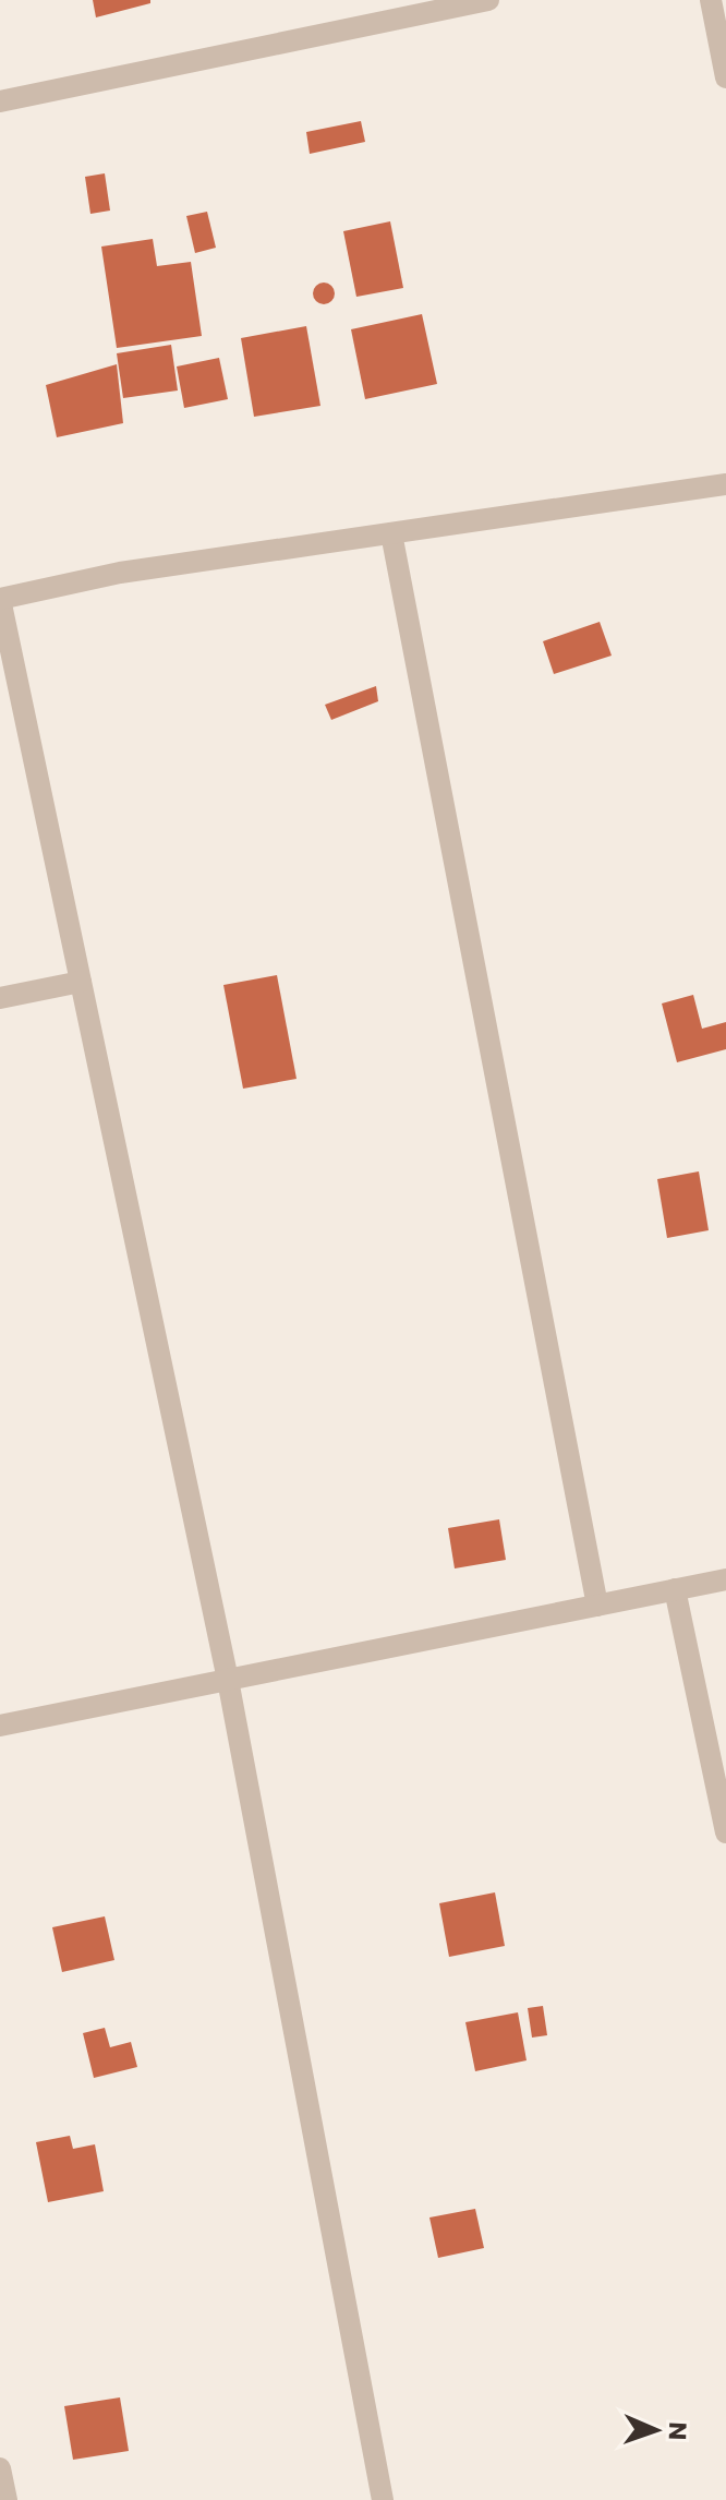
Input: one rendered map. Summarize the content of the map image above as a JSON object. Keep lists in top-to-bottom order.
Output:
{
  "north": "right"
}
